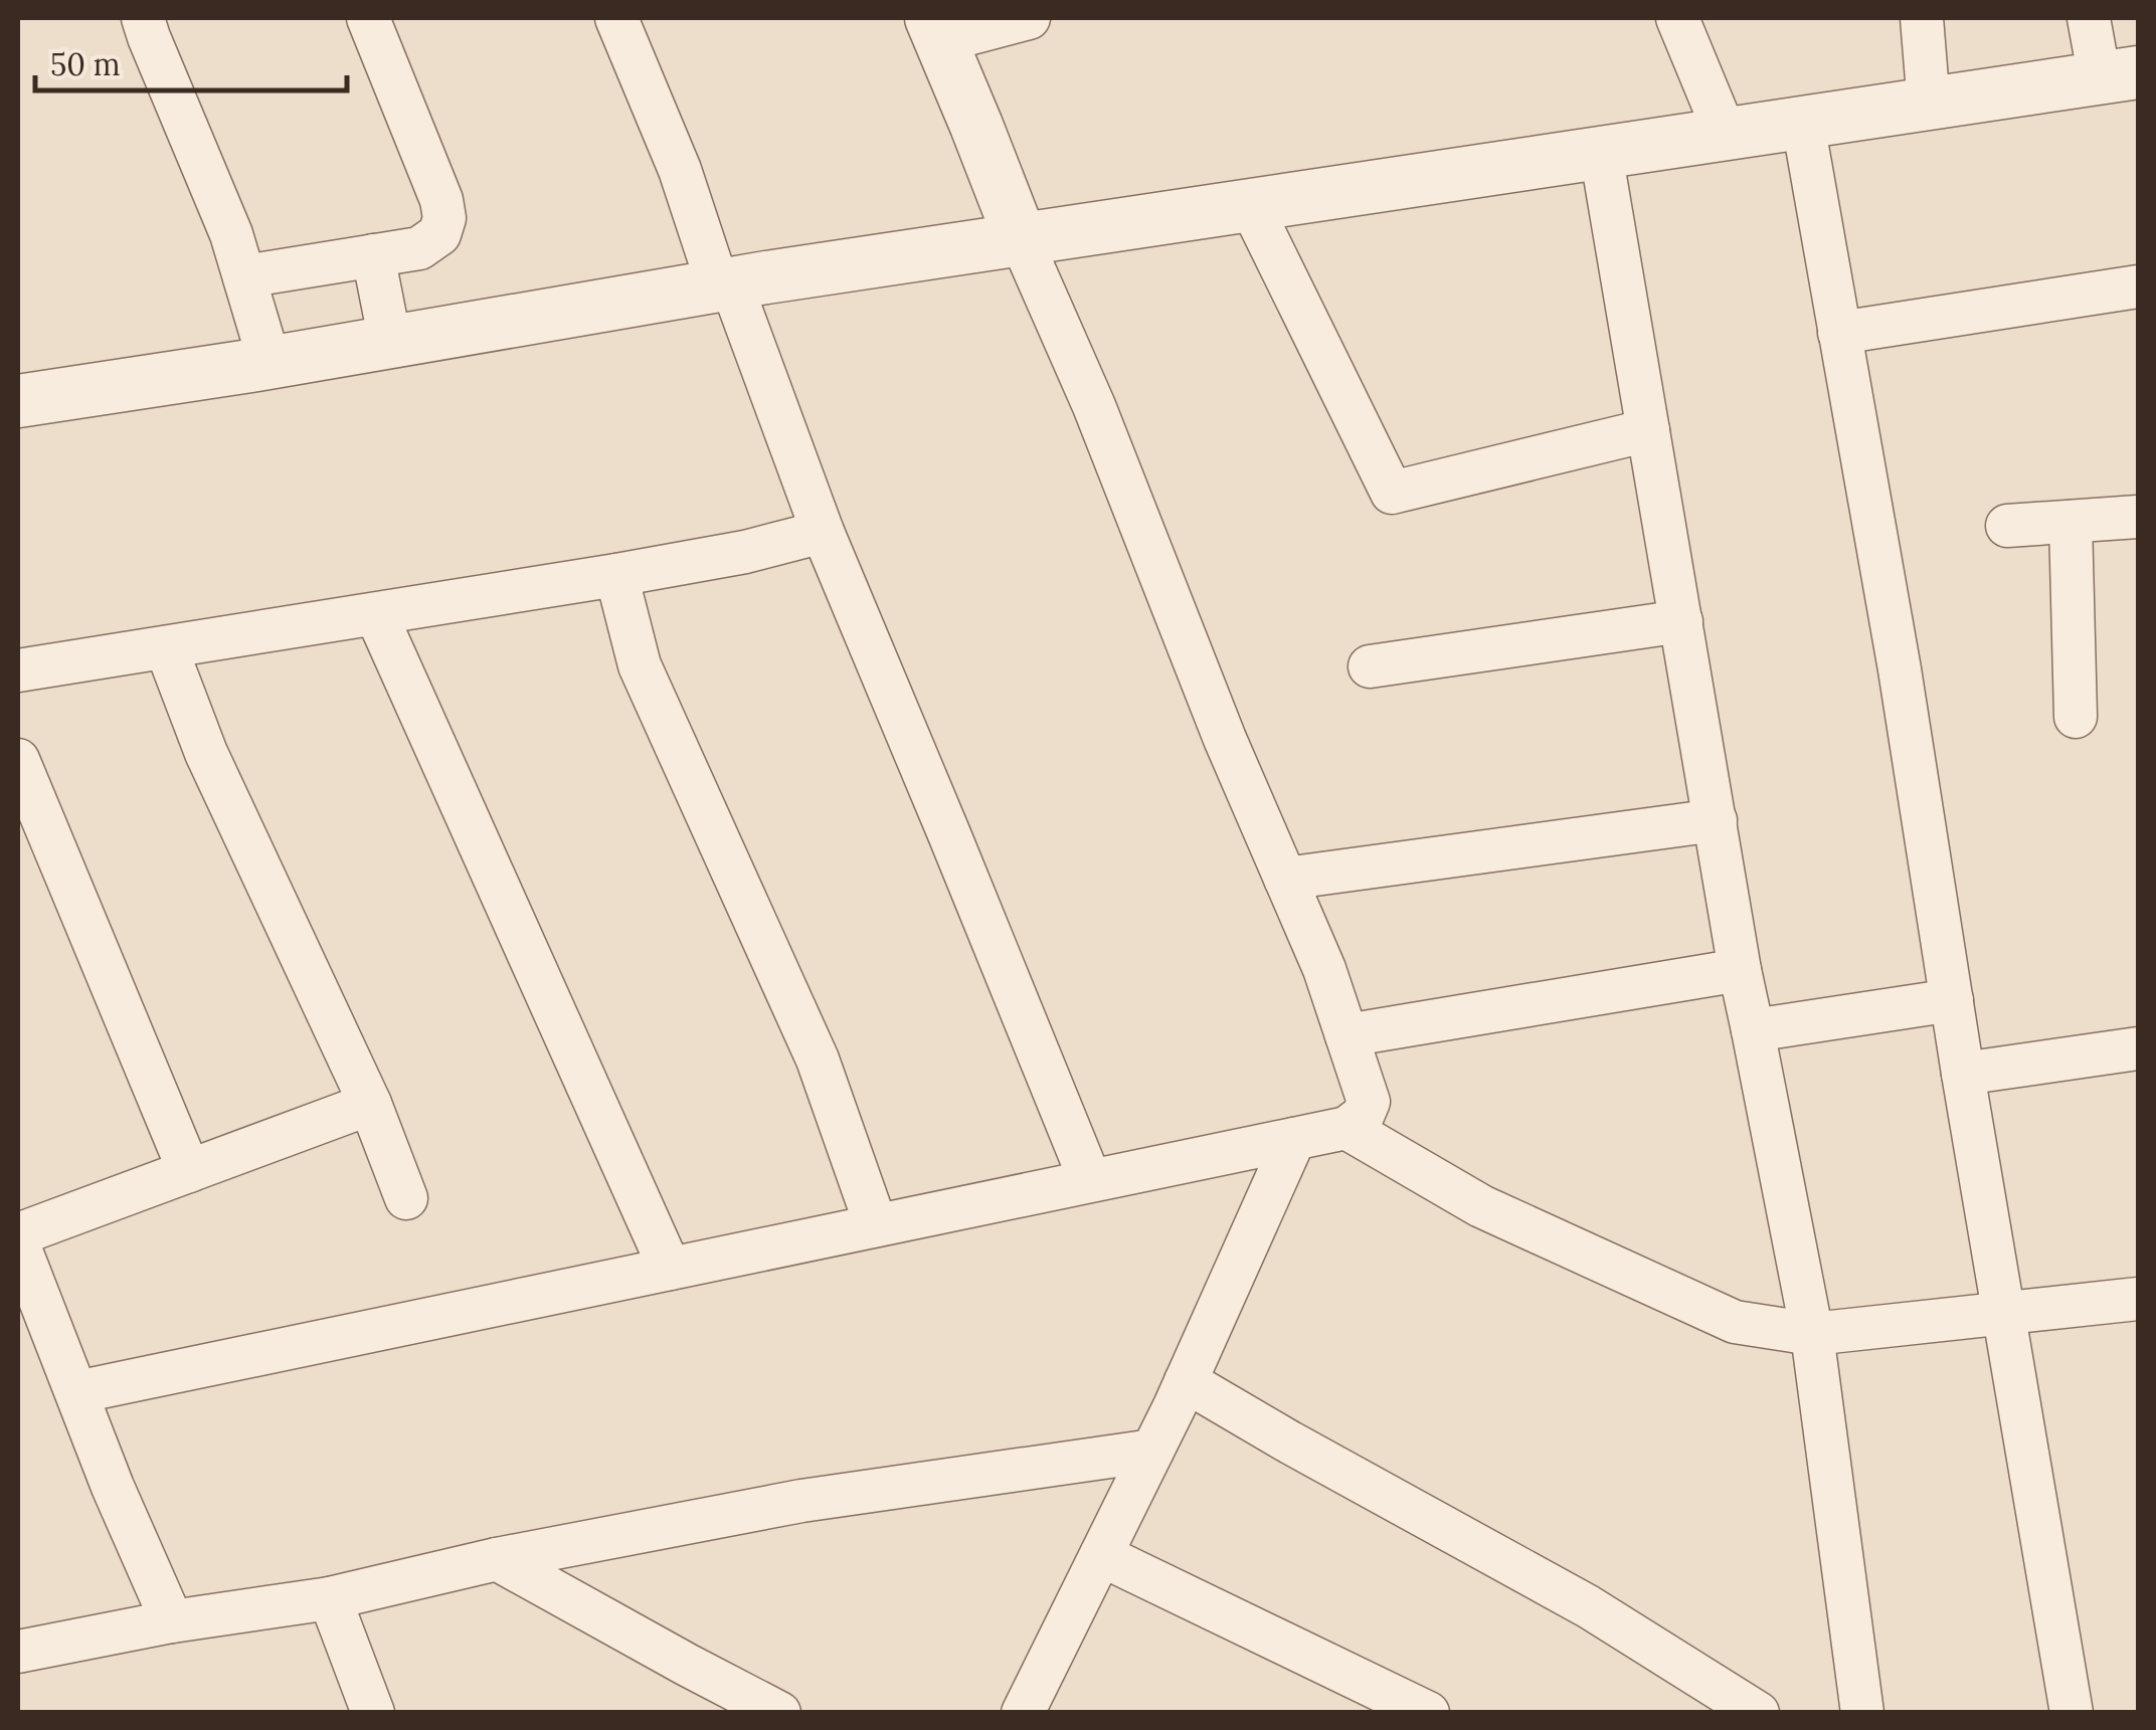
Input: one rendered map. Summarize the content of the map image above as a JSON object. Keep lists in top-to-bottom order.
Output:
{
  "scale_bar": "50 m"
}
